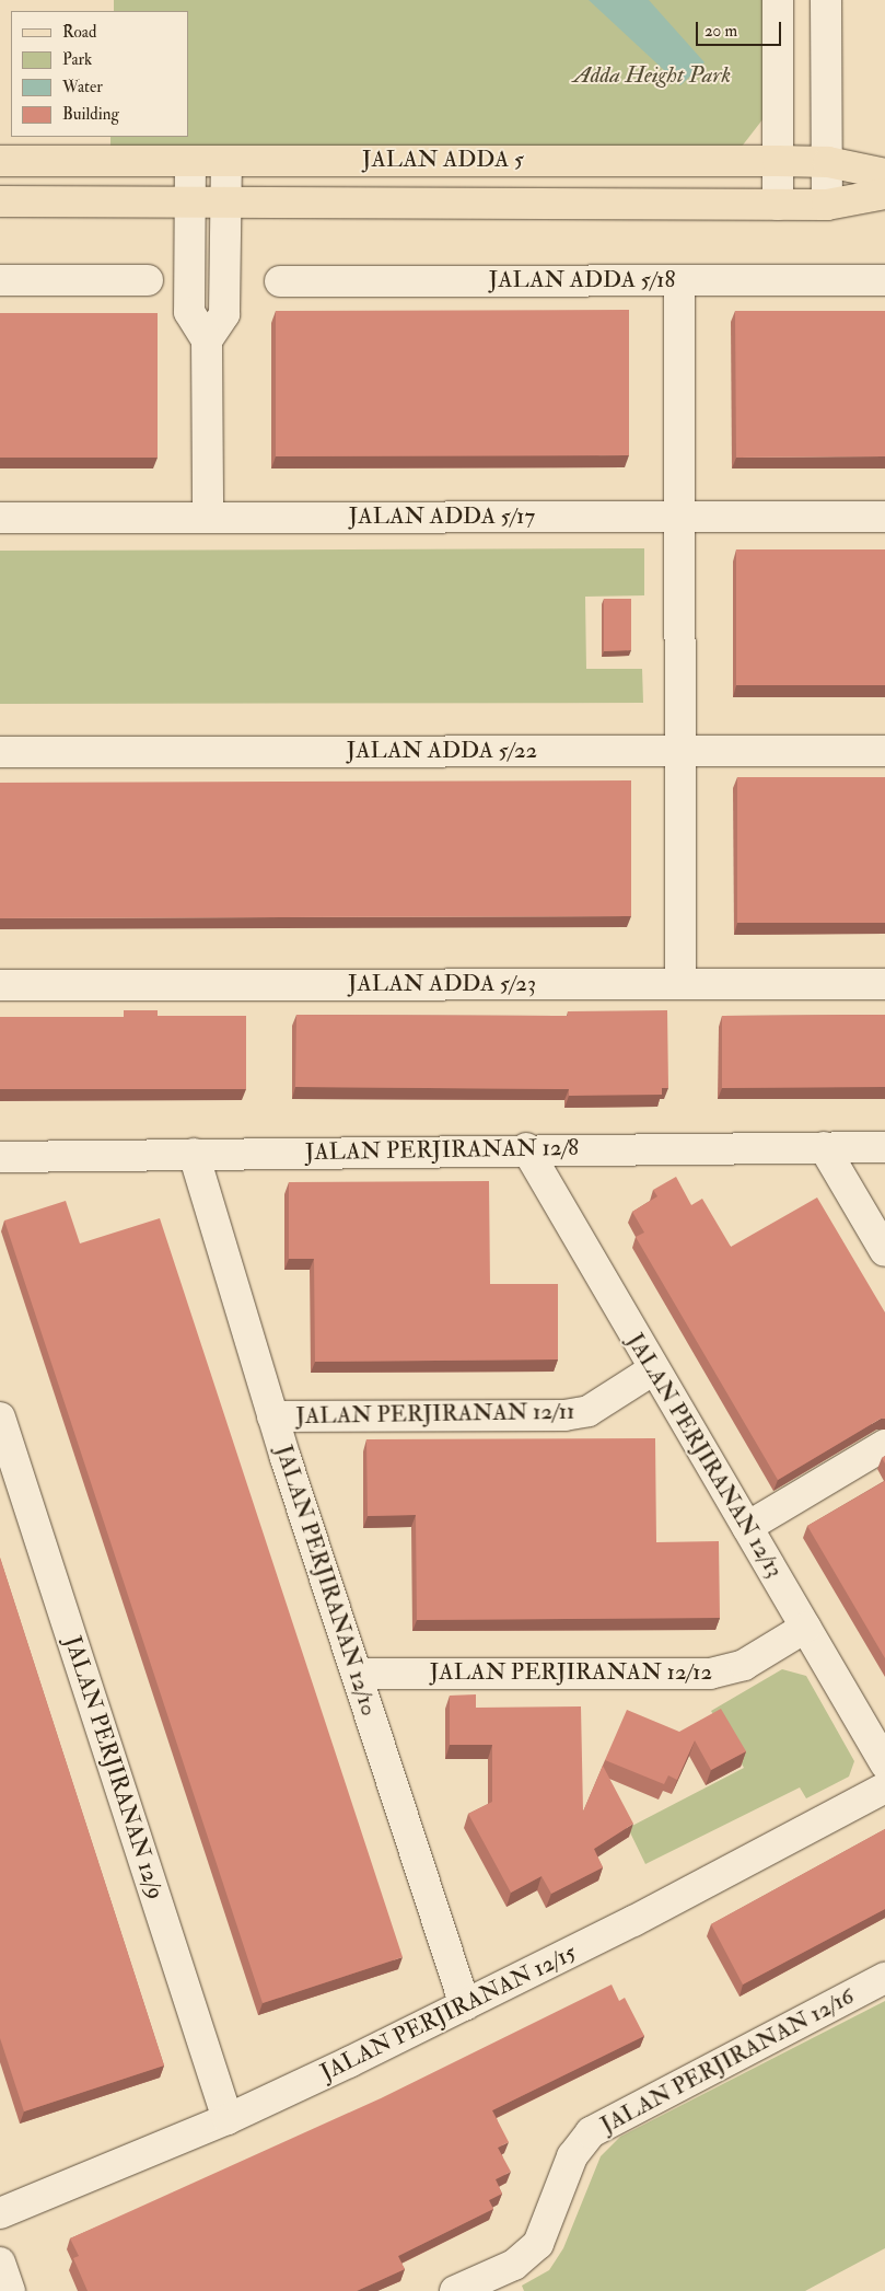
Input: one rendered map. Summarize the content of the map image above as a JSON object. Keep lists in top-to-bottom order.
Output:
{
  "streets": {
    "main road": ["JALAN ADDA 5"],
    "street": [
      "JALAN ADDA 5/18",
      "JALAN ADDA 5/17",
      "JALAN ADDA 5/22",
      "JALAN ADDA 5/23",
      "JALAN PERJIRANAN 12/8",
      "JALAN PERJIRANAN 12/11",
      "JALAN PERJIRANAN 12/13",
      "JALAN PERJIRANAN 12/10",
      "JALAN PERJIRANAN 12/12",
      "JALAN PERJIRANAN 12/9",
      "JALAN PERJIRANAN 12/15",
      "JALAN PERJIRANAN 12/16"
    ]
  },
  "crossings": [
    ["JALAN PERJIRANAN 12/8", "JALAN PERJIRANAN 12/13"],
    ["JALAN PERJIRANAN 12/8", "JALAN PERJIRANAN 12/10"],
    ["JALAN PERJIRANAN 12/11", "JALAN PERJIRANAN 12/13"],
    ["JALAN PERJIRANAN 12/11", "JALAN PERJIRANAN 12/10"],
    ["JALAN PERJIRANAN 12/13", "JALAN PERJIRANAN 12/12"],
    ["JALAN PERJIRANAN 12/10", "JALAN PERJIRANAN 12/12"],
    ["JALAN PERJIRANAN 12/10", "JALAN PERJIRANAN 12/15"],
    ["JALAN PERJIRANAN 12/9", "JALAN PERJIRANAN 12/15"]
  ],
  "parks": ["Adda Height Park"],
  "legend": [
    "Road",
    "Park",
    "Water",
    "Building"
  ],
  "scale_bar": "20 m"
}
